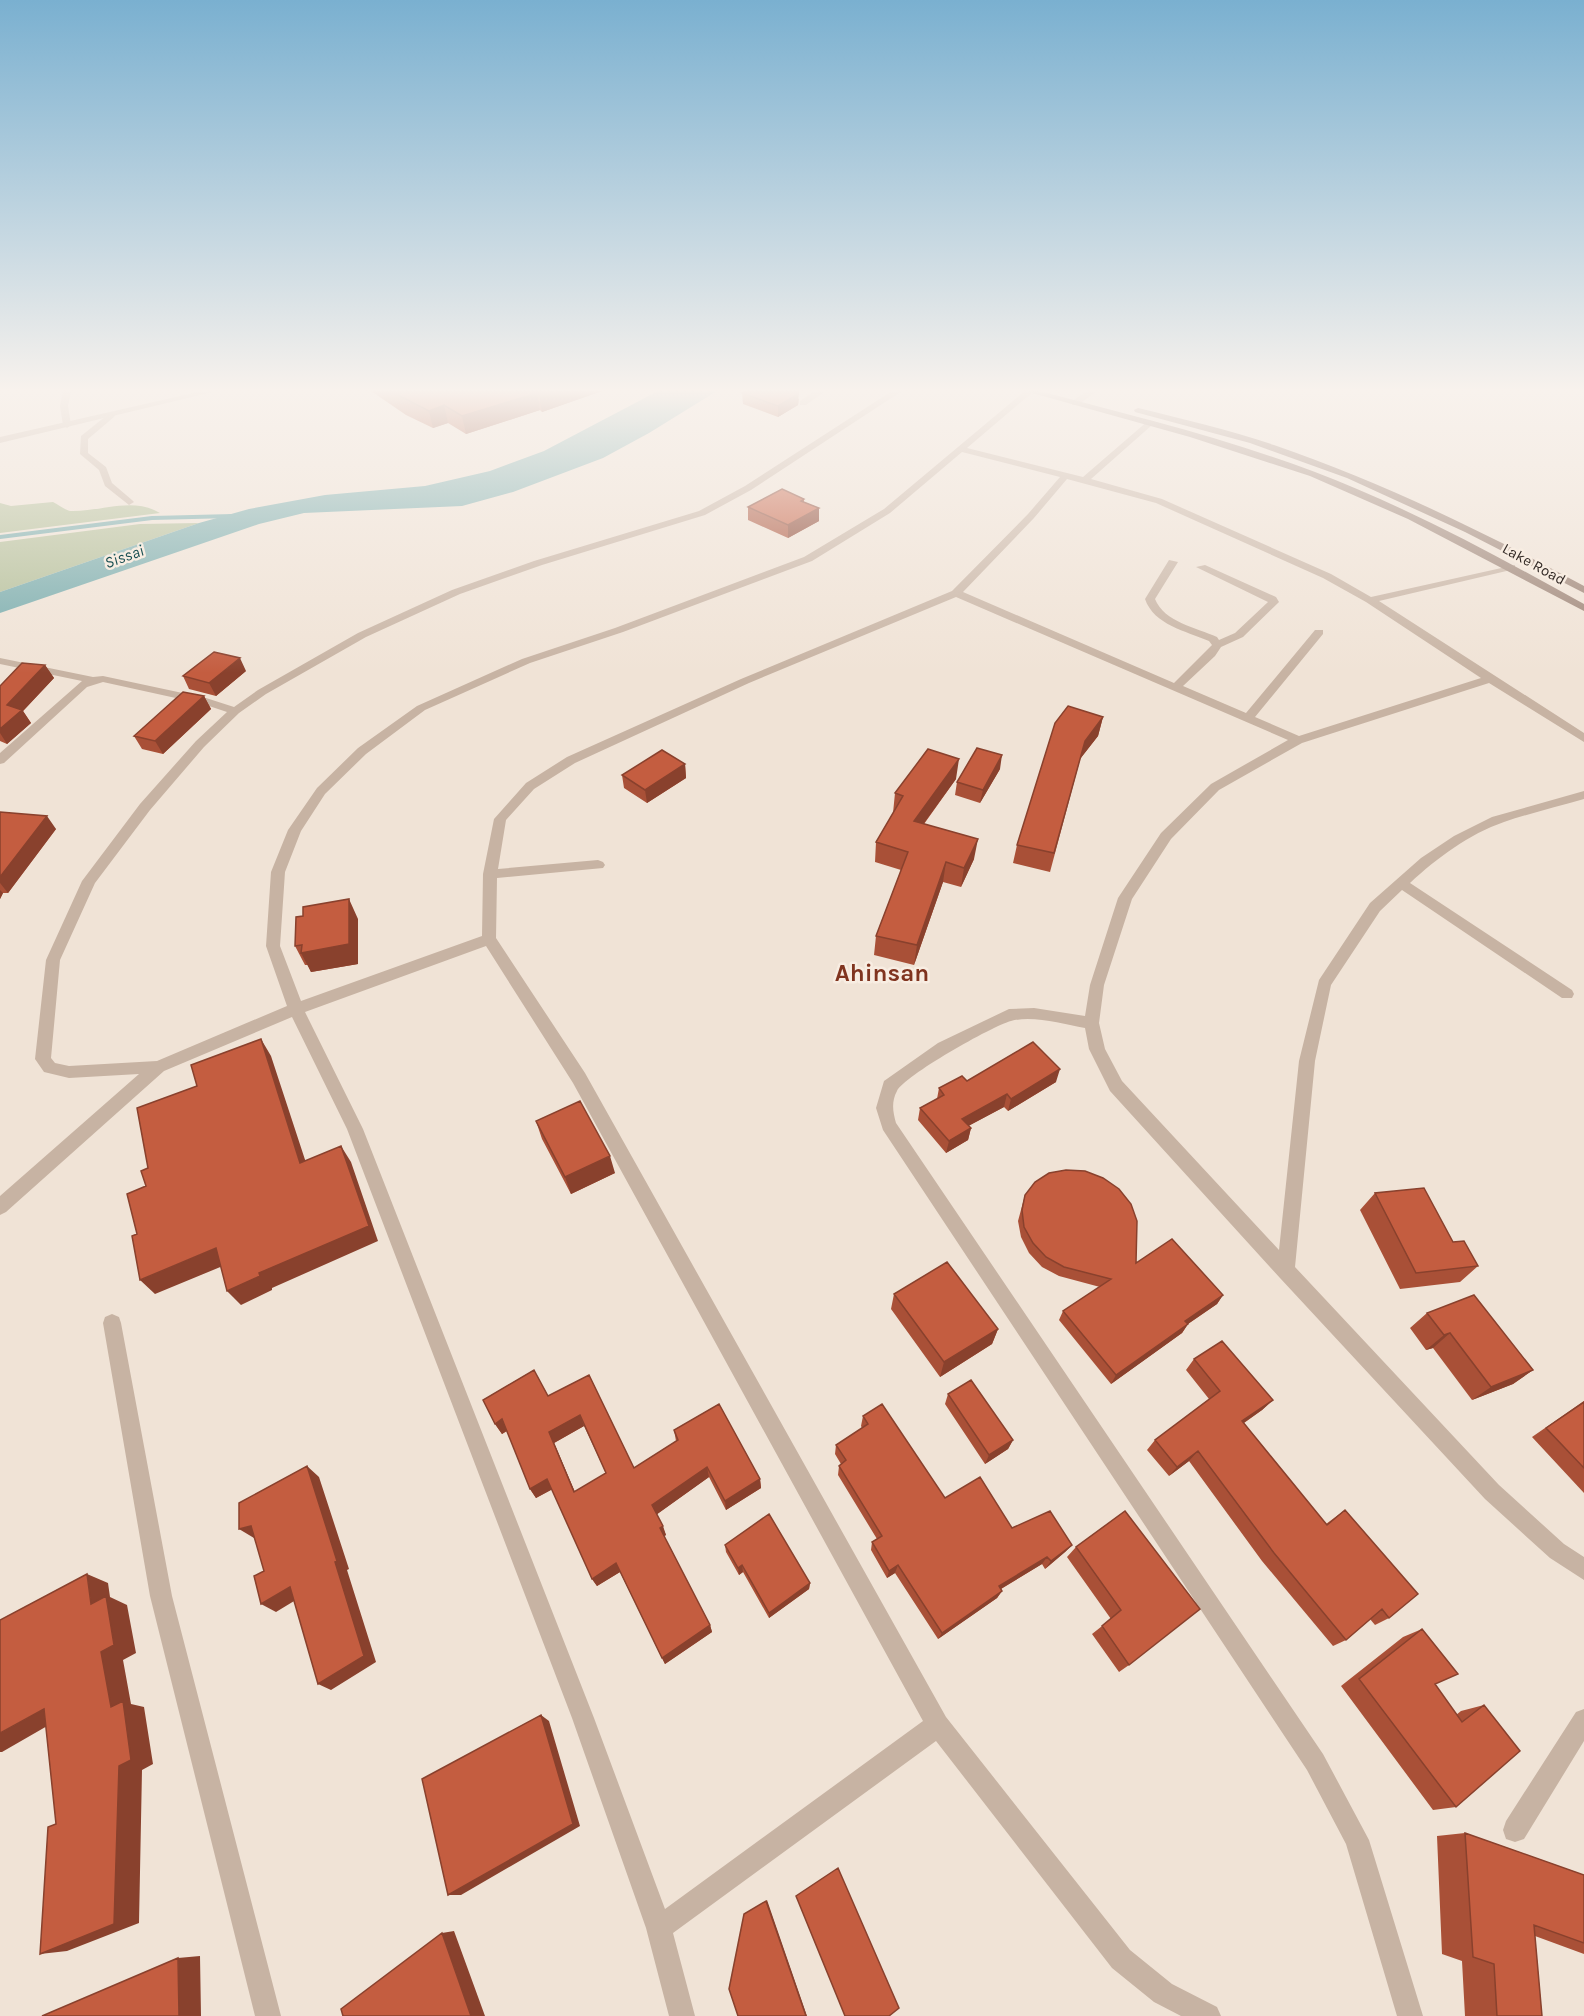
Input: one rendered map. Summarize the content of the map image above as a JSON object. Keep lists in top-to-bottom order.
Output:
{
  "streets": {
    "main road": ["Lake Road"]
  },
  "districts": ["Ahinsan"],
  "water": ["Sissai"]
}
